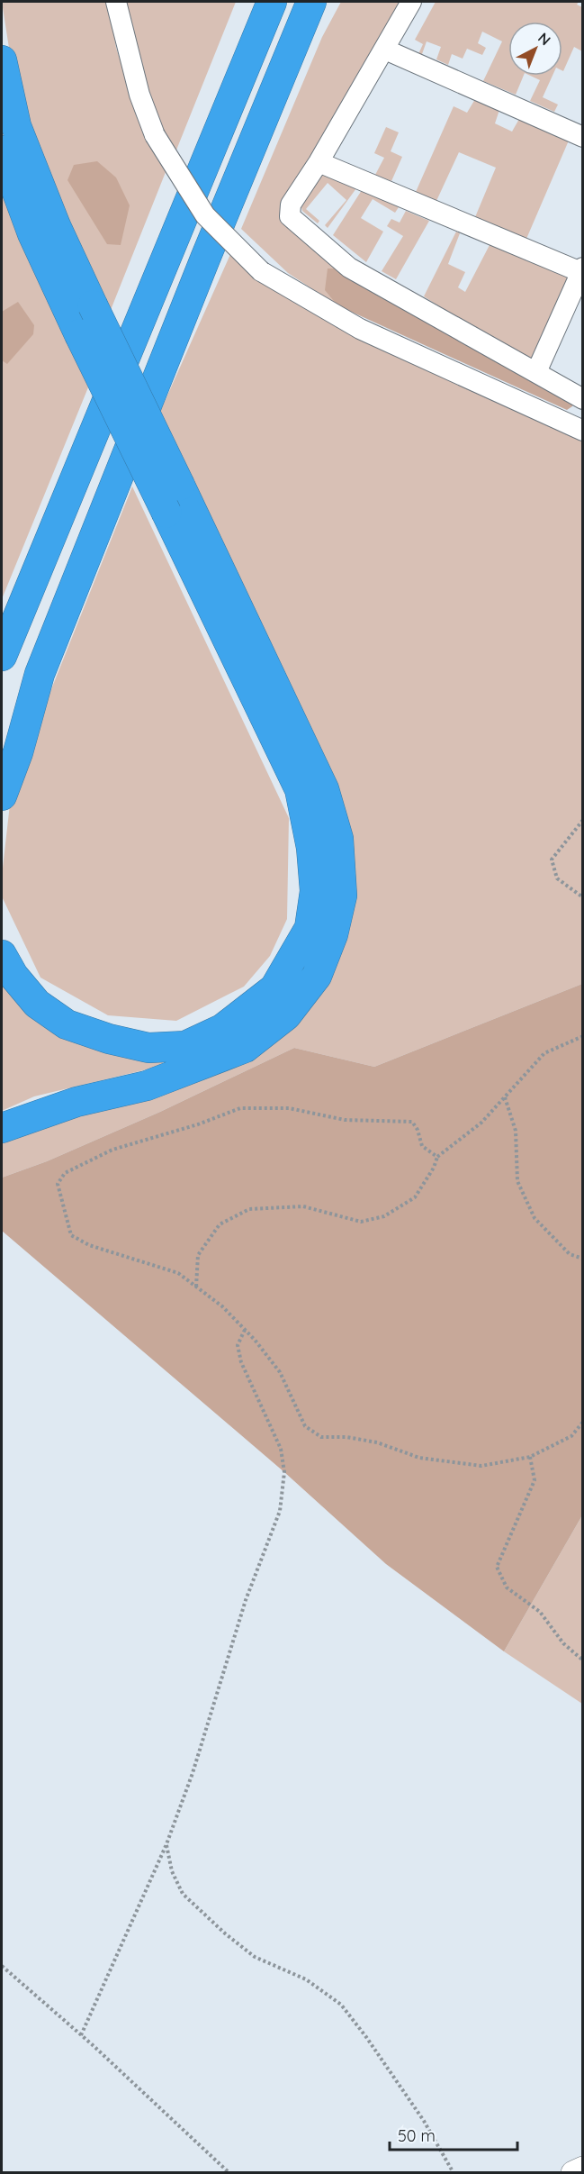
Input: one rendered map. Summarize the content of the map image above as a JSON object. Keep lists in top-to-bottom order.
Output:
{
  "scale_bar": "50 m",
  "north": "top right"
}
